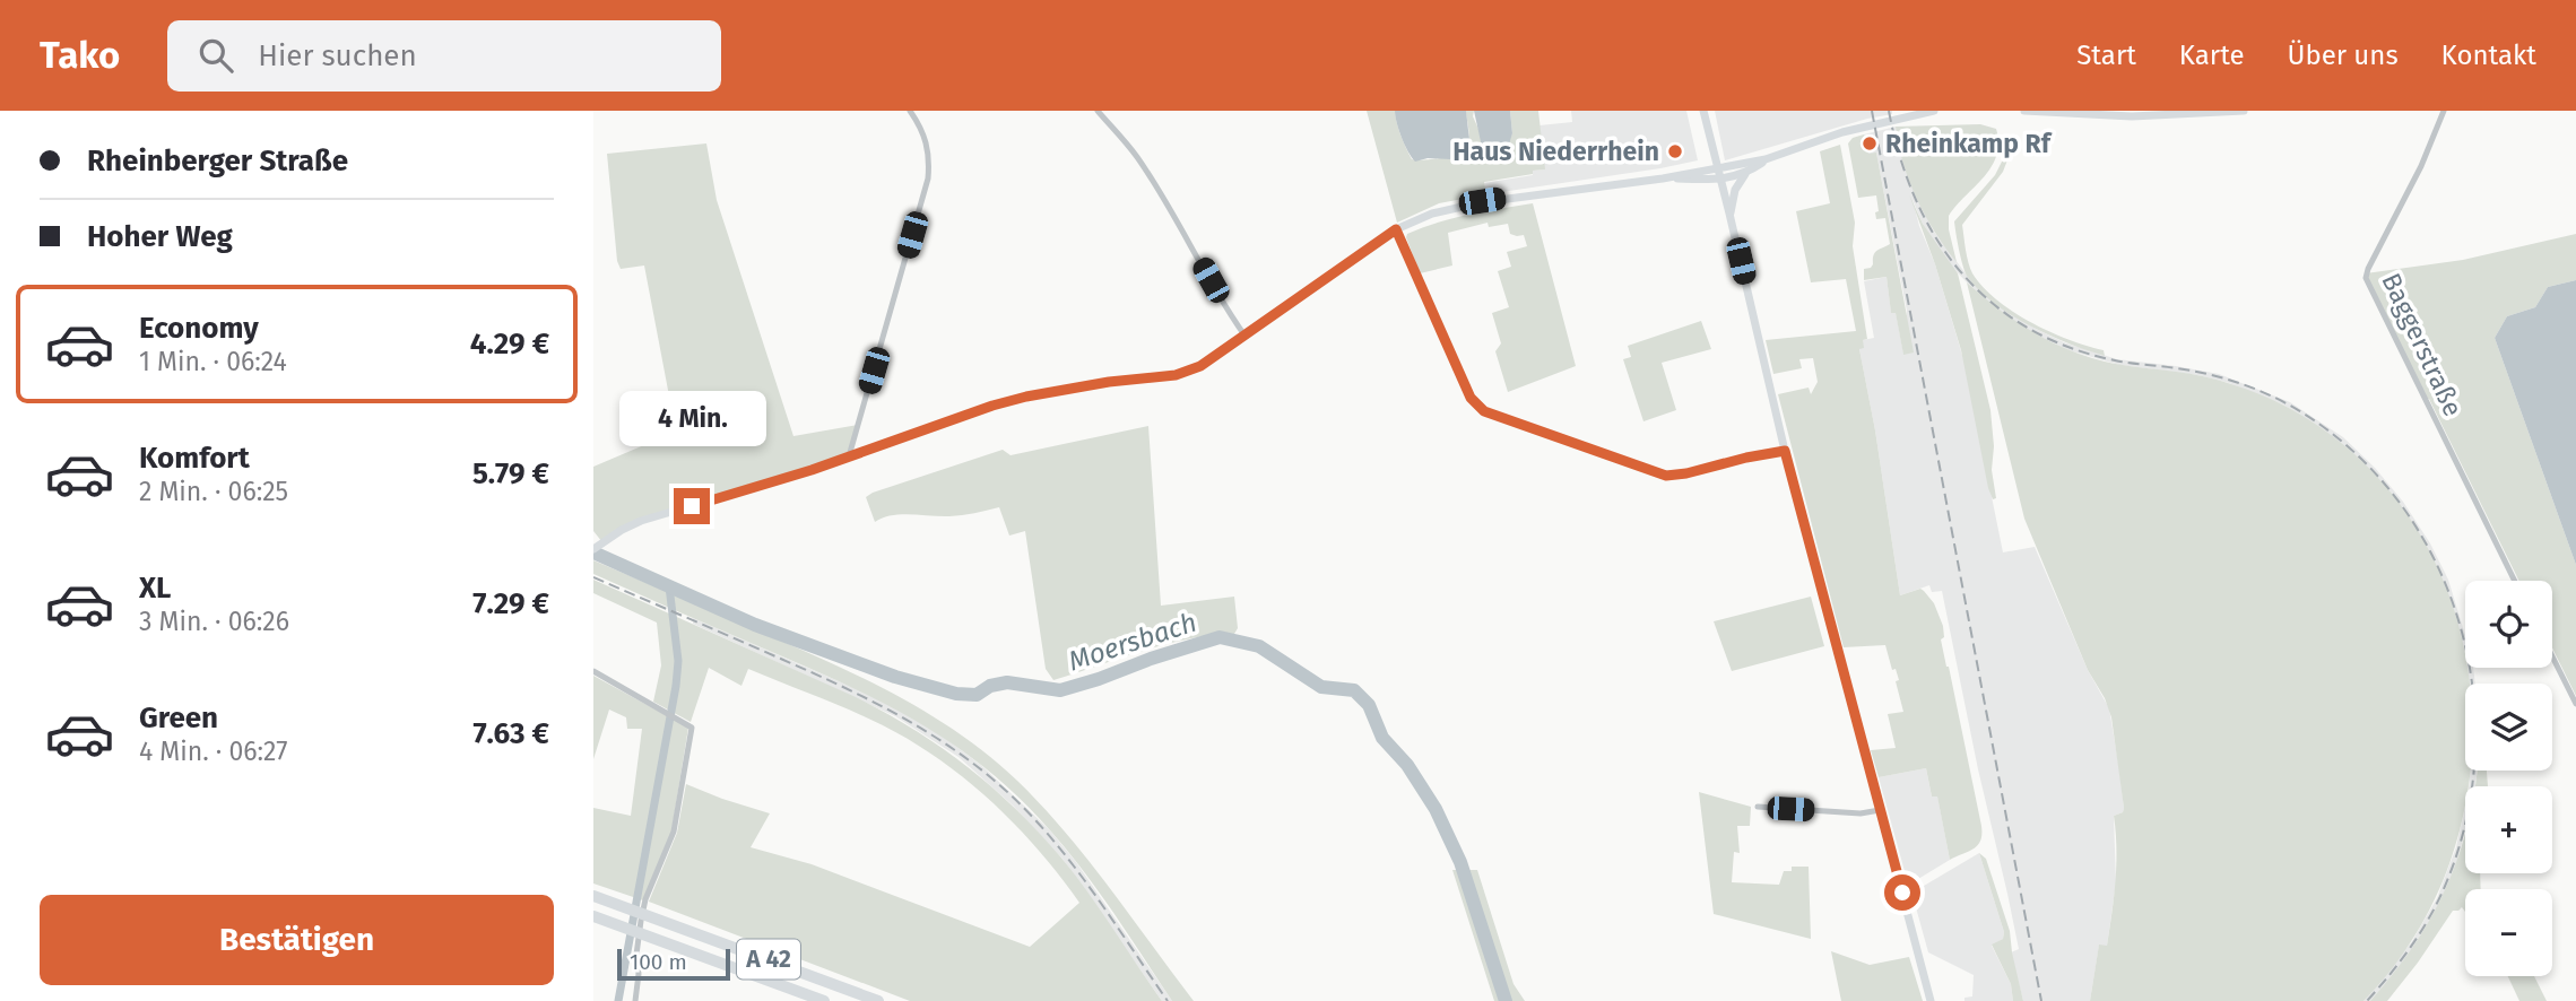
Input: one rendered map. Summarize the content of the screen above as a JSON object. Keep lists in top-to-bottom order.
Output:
{
  "streets": {
    "highway": ["A 42"],
    "street": ["Baggerstraße"]
  },
  "water": ["Moersbach"],
  "places": ["Rheinkamp Rf", "Haus Niederrhein"],
  "scale_bar": "100 m",
  "page": {
    "header": "Tako",
    "search": "Hier suchen",
    "nav": [
      "Start",
      "Karte",
      "Über uns",
      "Kontakt"
    ],
    "banner": ["Rheinberger Straße", "Hoher Weg"],
    "list": [
      {
        "name": "Economy",
        "note": "1 Min. · 06:24",
        "value": "4.29 €"
      },
      {
        "name": "Komfort",
        "note": "2 Min. · 06:25",
        "value": "5.79 €"
      },
      {
        "name": "XL",
        "note": "3 Min. · 06:26",
        "value": "7.29 €"
      },
      {
        "name": "Green",
        "note": "4 Min. · 06:27",
        "value": "7.63 €"
      }
    ],
    "bubble": "4 Min.",
    "map_buttons": ["+", "−"],
    "buttons": "Bestätigen",
    "scale": "100 m"
  }
}
